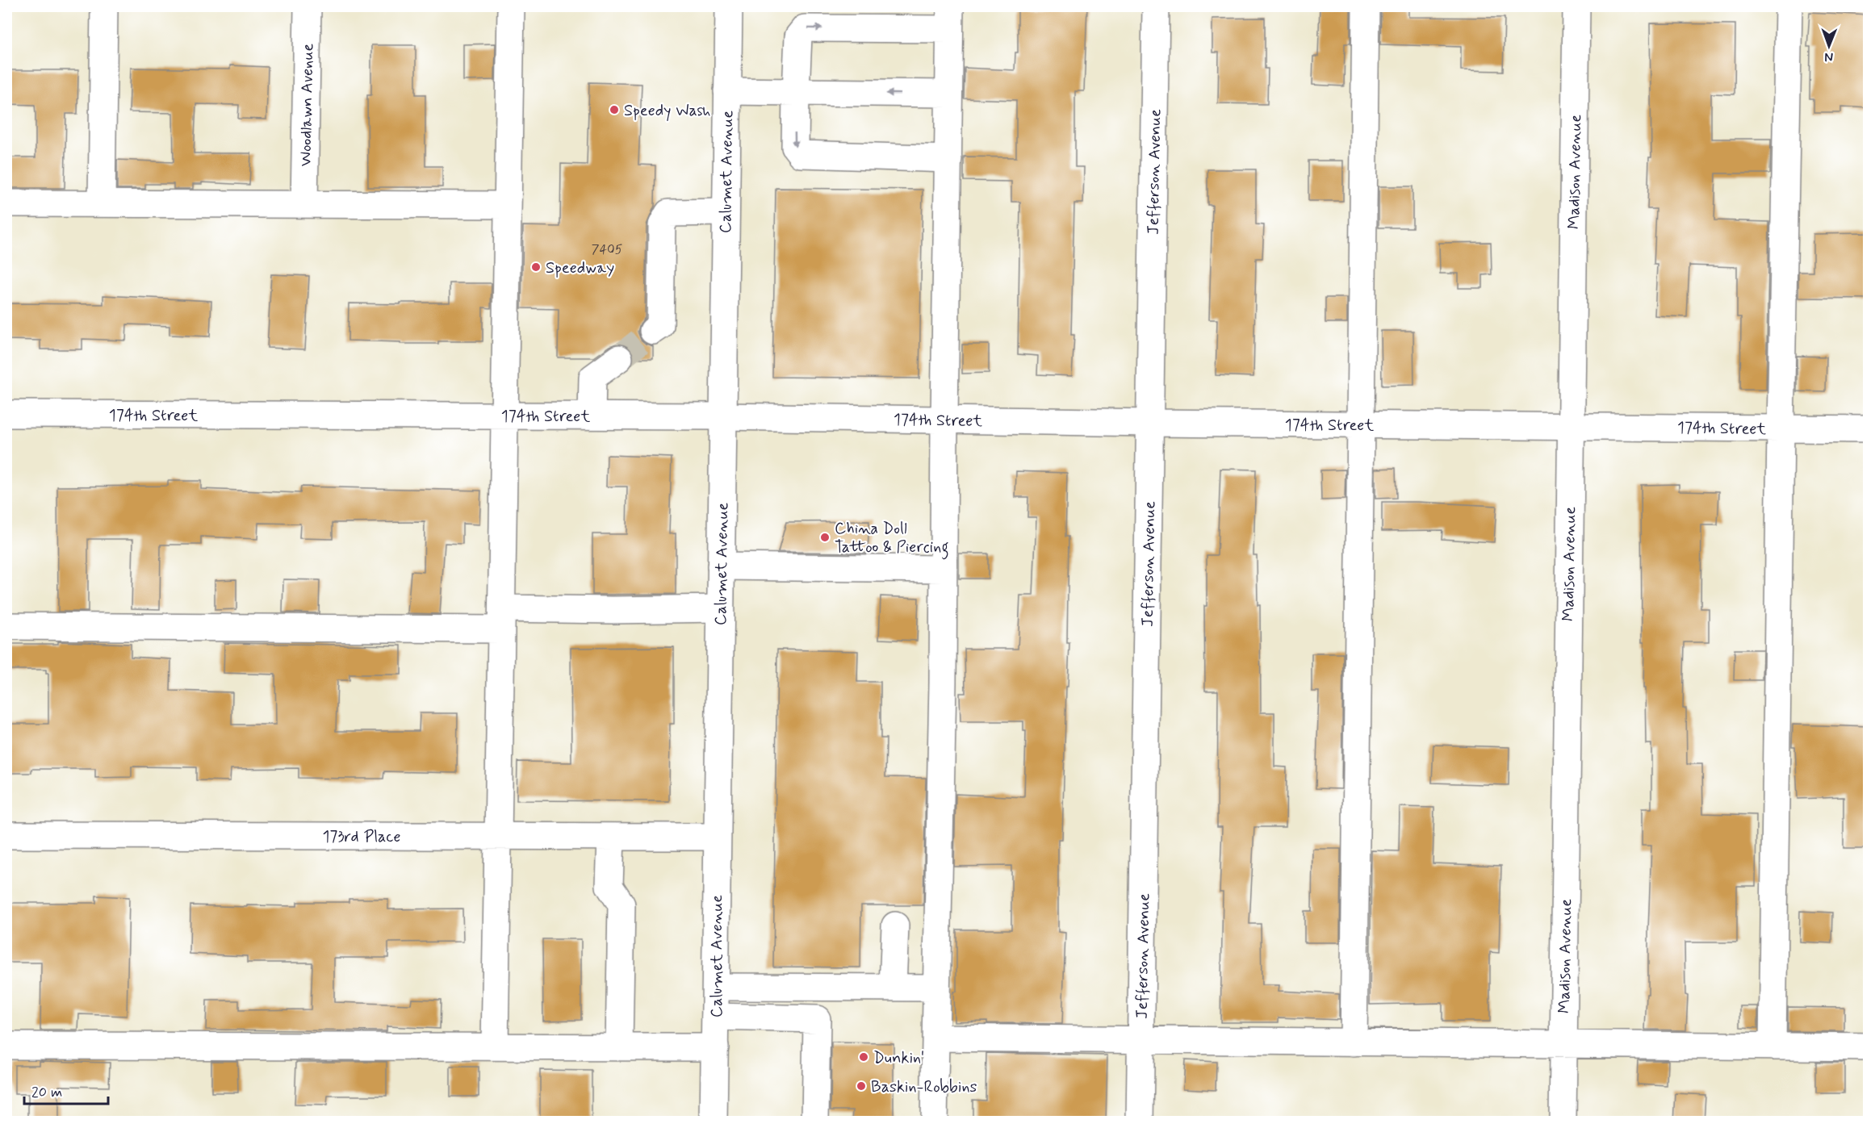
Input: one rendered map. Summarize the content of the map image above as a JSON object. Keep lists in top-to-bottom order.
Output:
{
  "streets": {
    "street": [
      "Woodlawn Avenue",
      "Calumet Avenue",
      "Jefferson Avenue",
      "Madison Avenue",
      "174th Street",
      "173rd Place"
    ]
  },
  "crossings": [
    ["Calumet Avenue", "174th Street"],
    ["Calumet Avenue", "173rd Place"],
    ["Jefferson Avenue", "174th Street"],
    ["Madison Avenue", "174th Street"]
  ],
  "places": [
    "Speedy Wash",
    "Speedway",
    "China Doll Tattoo & Piercing",
    "Dunkin'",
    "Baskin-Robbins"
  ],
  "house_numbers": ["7405"],
  "scale_bar": "20 m",
  "north": "bottom"
}
